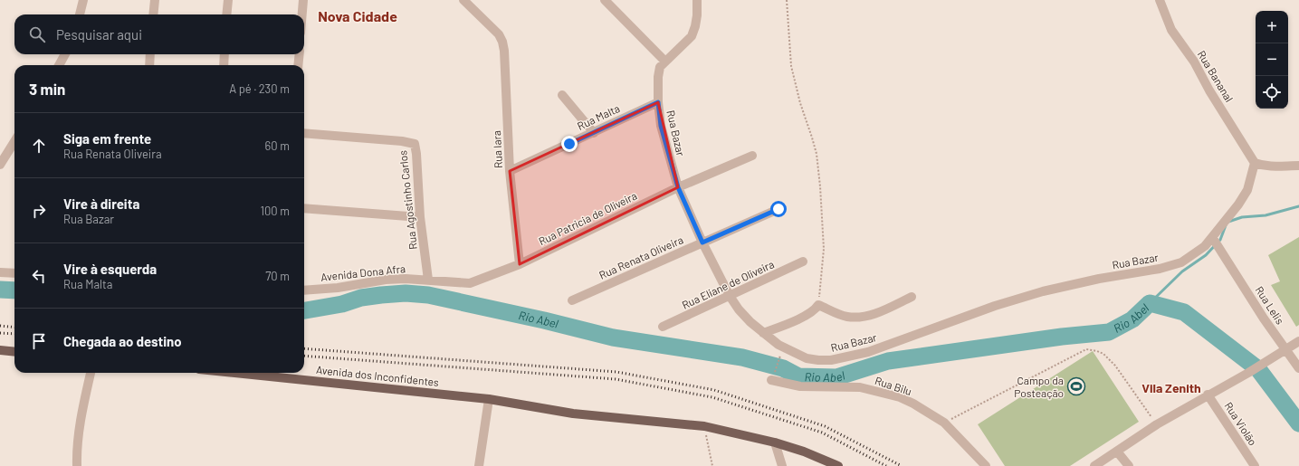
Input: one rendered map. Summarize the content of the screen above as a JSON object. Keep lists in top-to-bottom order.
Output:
{
  "streets": {
    "main road": ["Avenida dos Inconfidentes"],
    "street": [
      "Rua Bananal",
      "Rua Malta",
      "Rua Bazar",
      "Rua Iara",
      "Rua Agostinho Carlos",
      "Rua Patricia de Oliveira",
      "Rua Renata Oliveira",
      "Avenida Dona Afra",
      "Rua Eliane de Oliveira",
      "Rua Lelis",
      "Rua Bilu",
      "Rua Violão"
    ]
  },
  "crossings": [
    ["Rua Bananal", "Rua Bazar"],
    ["Rua Malta", "Rua Bazar"],
    ["Rua Malta", "Rua Iara"],
    ["Rua Bazar", "Rua Patricia de Oliveira"],
    ["Rua Bazar", "Rua Renata Oliveira"],
    ["Rua Bazar", "Rua Eliane de Oliveira"],
    ["Rua Bazar", "Rua Lelis"],
    ["Rua Iara", "Rua Patricia de Oliveira"],
    ["Rua Agostinho Carlos", "Rua Patricia de Oliveira"],
    ["Rua Agostinho Carlos", "Avenida Dona Afra"],
    ["Rua Patricia de Oliveira", "Avenida Dona Afra"]
  ],
  "districts": ["Nova Cidade", "Vila Zenith"],
  "water": ["Rio Abel"],
  "places": {
    "sports": ["Campo da Posteação"]
  },
  "page": {
    "map_buttons": ["+", "−"],
    "search": "Pesquisar aqui",
    "heading": ["3 min", "A pé · 230 m"],
    "list": [
      ["Siga em frente", "Rua Renata Oliveira", "60 m"],
      ["Vire à direita", "Rua Bazar", "100 m"],
      ["Vire à esquerda", "Rua Malta", "70 m"],
      "Chegada ao destino"
    ]
  }
}
